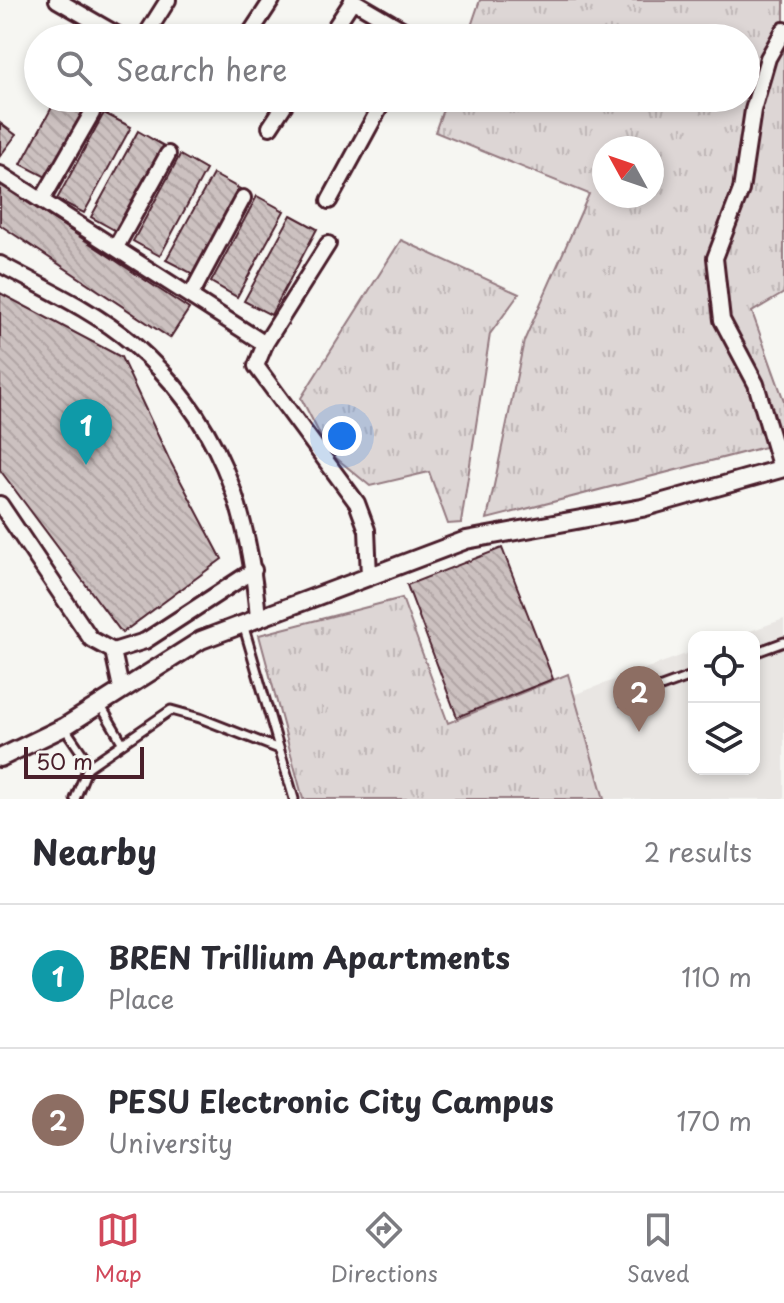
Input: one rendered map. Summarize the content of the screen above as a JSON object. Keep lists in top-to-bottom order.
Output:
{
  "scale_bar": "50 m",
  "north": "top left",
  "page": {
    "search": "Search here",
    "pins": ["1", "2"],
    "scale": "50 m",
    "heading": ["Nearby", "2 results"],
    "list": [
      {
        "mark": "1",
        "name": "BREN Trillium Apartments",
        "note": "Place",
        "value": "110 m"
      },
      {
        "mark": "2",
        "name": "PESU Electronic City Campus",
        "note": "University",
        "value": "170 m"
      }
    ],
    "nav": ["Map", "Directions", "Saved"]
  }
}
